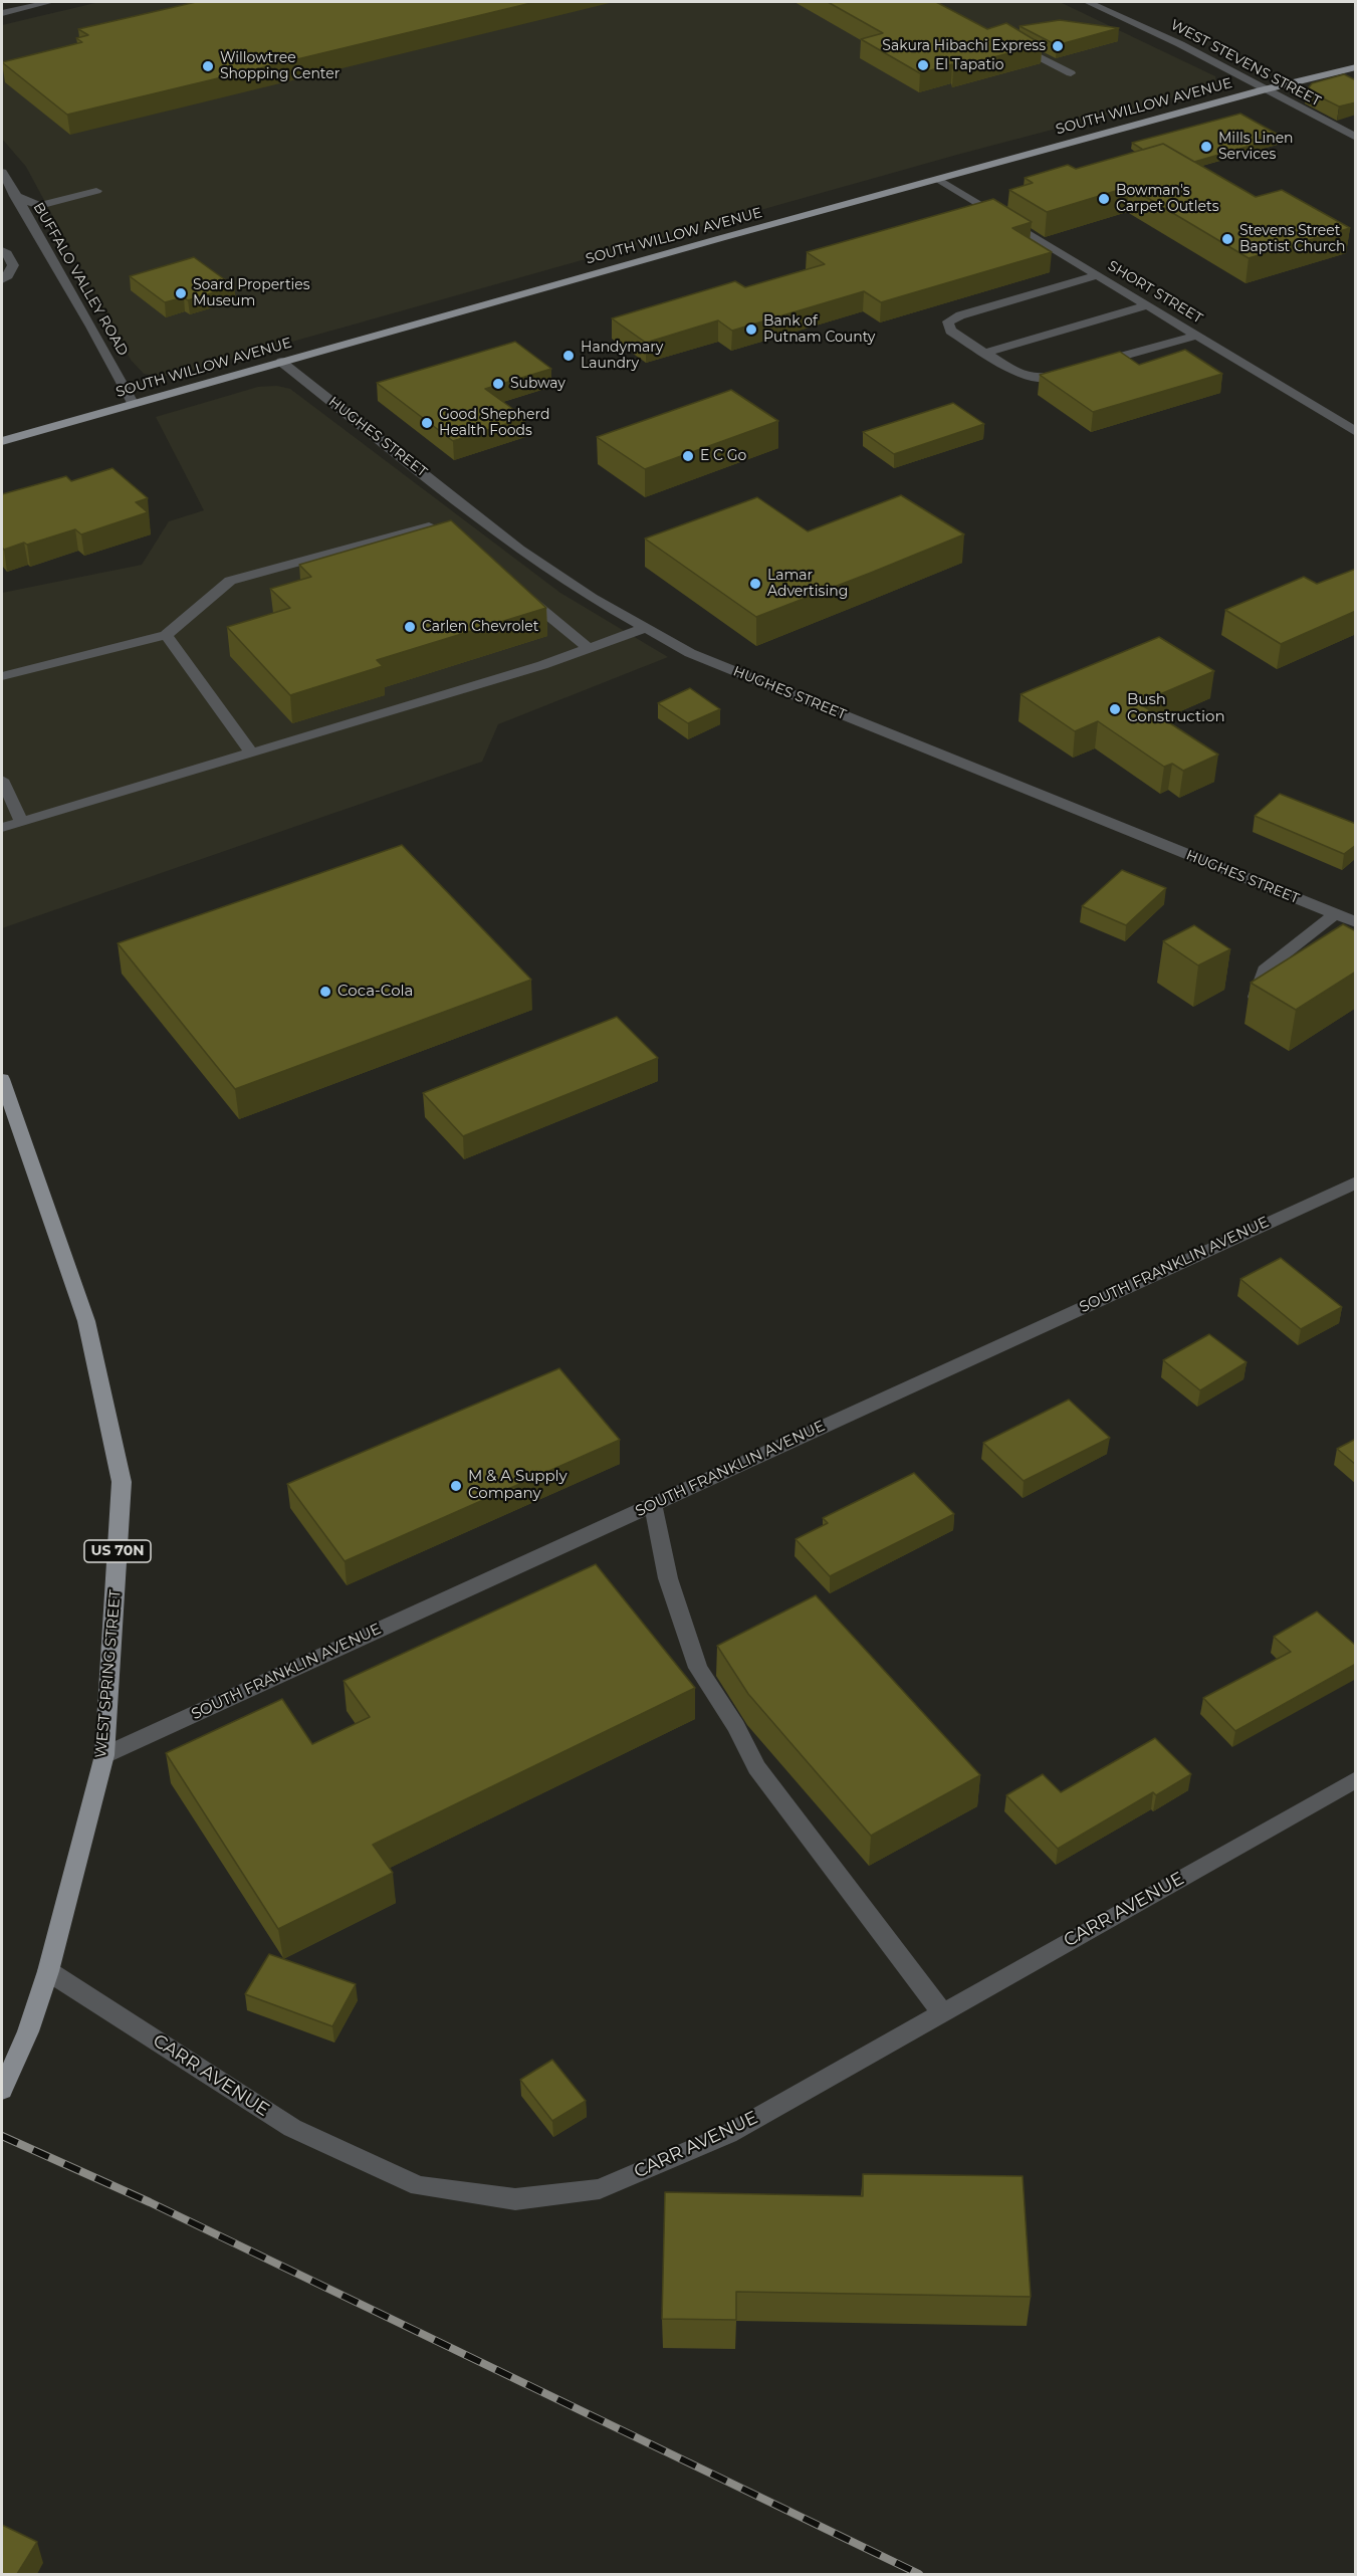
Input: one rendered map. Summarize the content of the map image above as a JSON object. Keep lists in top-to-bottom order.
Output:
{
  "streets": {
    "main road": ["SOUTH WILLOW AVENUE", "US 70N", "WEST SPRING STREET"],
    "street": [
      "WEST STEVENS STREET",
      "BUFFALO VALLEY ROAD",
      "SHORT STREET",
      "HUGHES STREET",
      "SOUTH FRANKLIN AVENUE",
      "CARR AVENUE"
    ]
  },
  "crossings": [
    ["WEST STEVENS STREET", "SOUTH WILLOW AVENUE"],
    ["SOUTH WILLOW AVENUE", "BUFFALO VALLEY ROAD"],
    ["SOUTH WILLOW AVENUE", "SHORT STREET"],
    ["SOUTH WILLOW AVENUE", "HUGHES STREET"],
    ["SOUTH FRANKLIN AVENUE", "WEST SPRING STREET"],
    ["WEST SPRING STREET", "CARR AVENUE"]
  ],
  "places": [
    "Sakura Hibachi Express",
    "El Tapatio",
    "Willowtree Shopping Center",
    "Mills Linen Services",
    "Bowman's Carpet Outlets",
    "Stevens Street Baptist Church",
    "Soard Properties Museum",
    "Bank of Putnam County",
    "Handymary Laundry",
    "Subway",
    "Good Shepherd Health Foods",
    "E C Go",
    "Lamar Advertising",
    "Carlen Chevrolet",
    "Bush Construction",
    "Coca-Cola",
    "M & A Supply Company"
  ]
}
